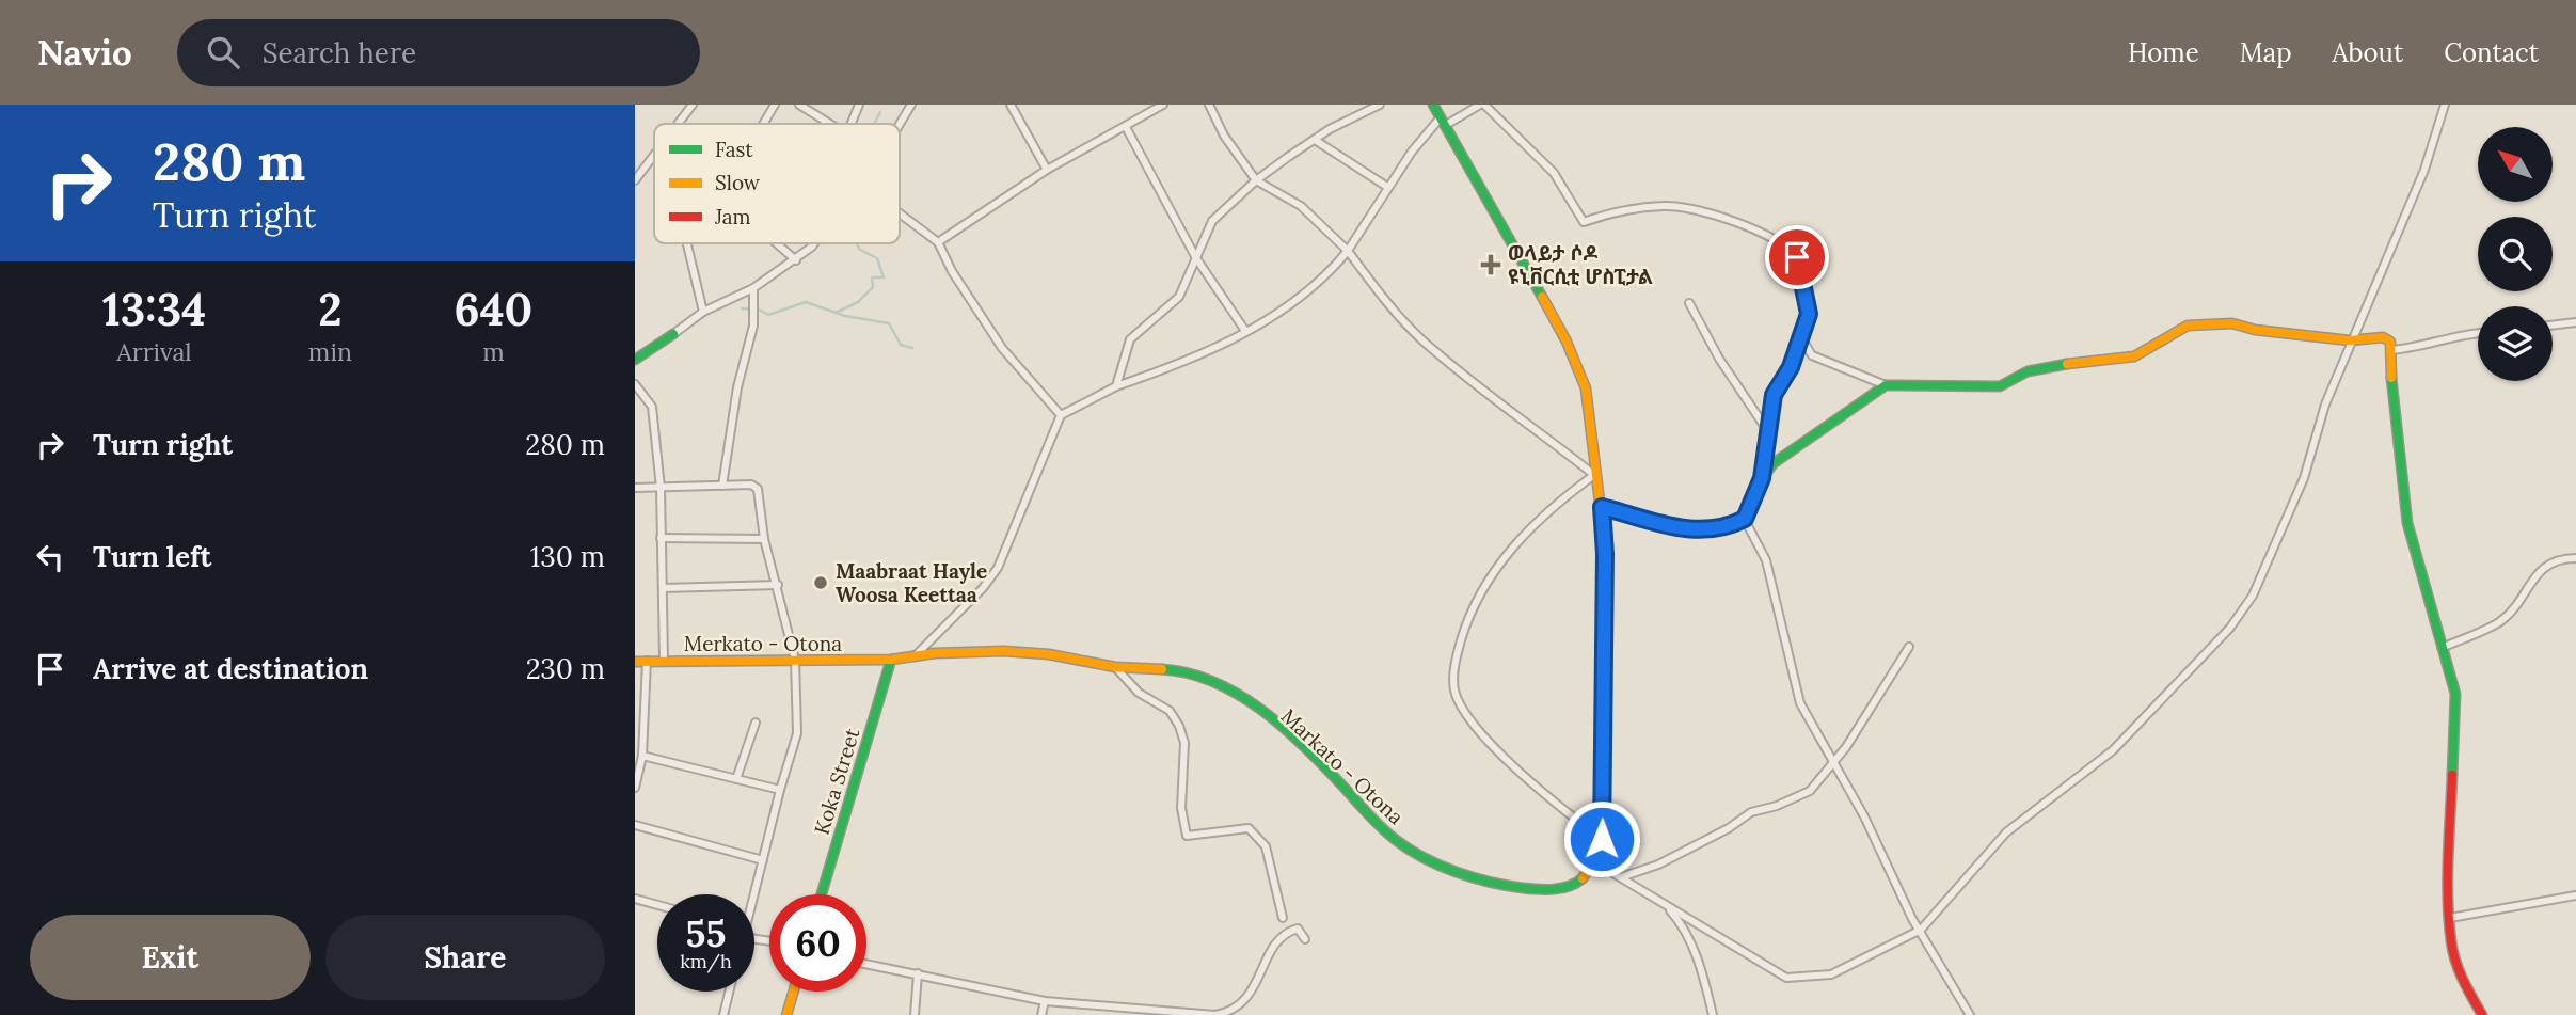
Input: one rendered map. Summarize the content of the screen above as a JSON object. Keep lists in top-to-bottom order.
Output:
{
  "streets": {
    "main road": ["Merkato - Otona", "Markato - Otona", "Koka Street"]
  },
  "crossings": [
    ["Merkato - Otona", "Markato - Otona"],
    ["Merkato - Otona", "Koka Street"],
    ["Markato - Otona", "Koka Street"]
  ],
  "places": {
    "health": ["ወላይታ ሶዶ ዩኒቨርሲቲ ሆስፒታል"],
    "other": ["Maabraat Hayle Woosa Keettaa"]
  },
  "legend": ["Fast", "Slow", "Jam"],
  "north": "top left",
  "page": {
    "header": "Navio",
    "search": "Search here",
    "nav": [
      "Home",
      "Map",
      "About",
      "Contact"
    ],
    "turn": ["280 m", "Turn right"],
    "eta": [
      "13:34",
      "Arrival",
      "2",
      "min",
      "640",
      "m"
    ],
    "list": [
      {
        "name": "Turn right",
        "value": "280 m"
      },
      {
        "name": "Turn left",
        "value": "130 m"
      },
      {
        "name": "Arrive at destination",
        "value": "230 m"
      }
    ],
    "speed": "55 km/h",
    "limit": "60",
    "buttons": ["Exit", "Share"]
  }
}
